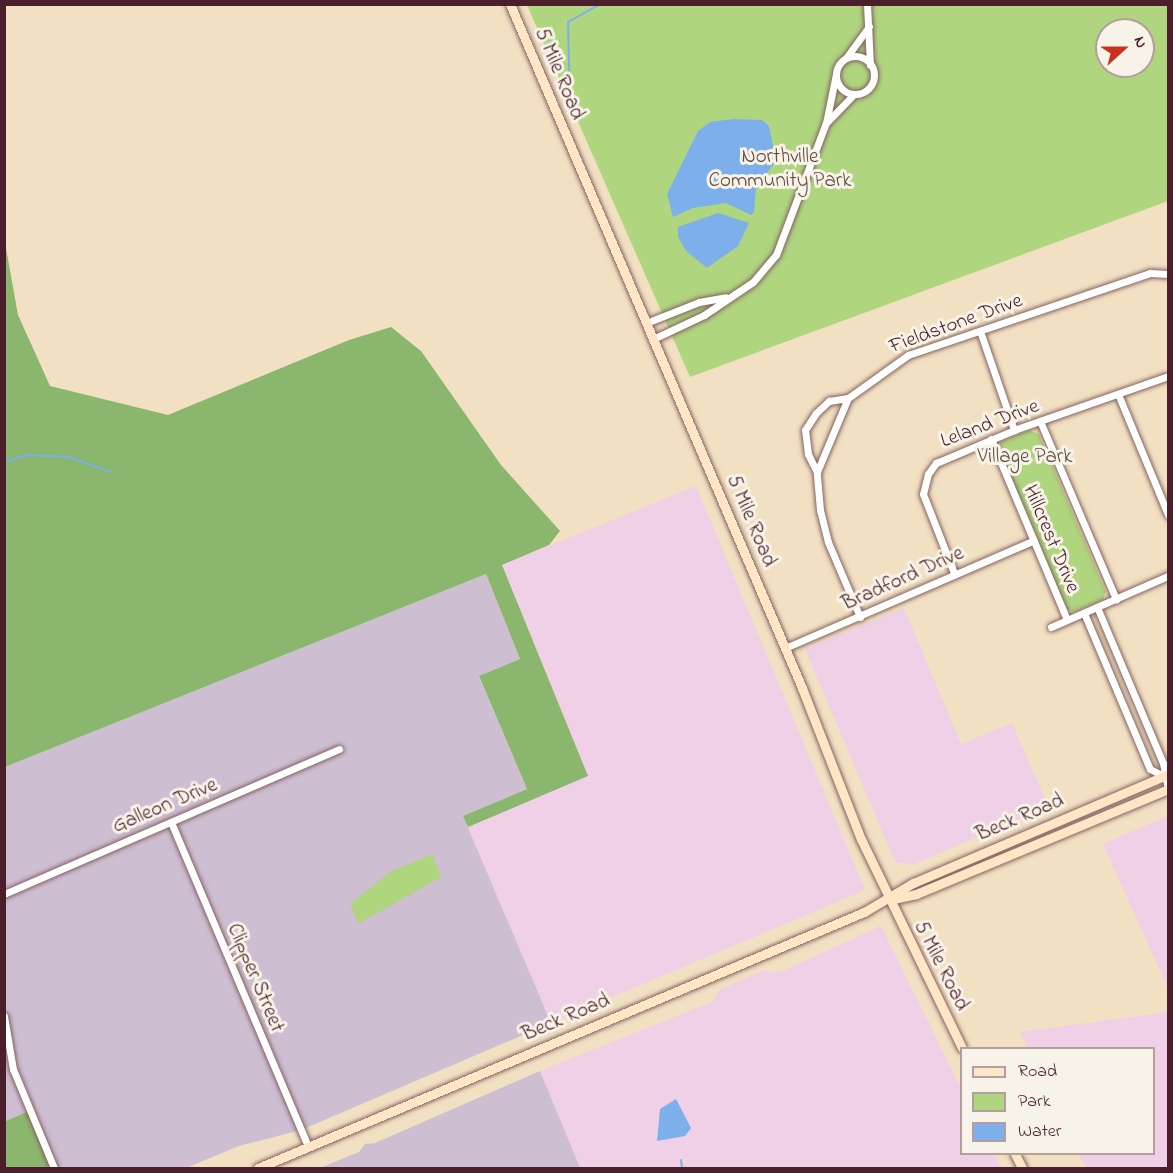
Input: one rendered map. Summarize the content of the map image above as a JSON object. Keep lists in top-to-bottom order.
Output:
{
  "streets": {
    "main road": ["5 Mile Road", "Beck Road"],
    "street": [
      "Fieldstone Drive",
      "Leland Drive",
      "Hillcrest Drive",
      "Bradford Drive",
      "Galleon Drive",
      "Clipper Street"
    ]
  },
  "crossings": [
    ["5 Mile Road", "Bradford Drive"],
    ["5 Mile Road", "Beck Road"],
    ["Leland Drive", "Hillcrest Drive"],
    ["Leland Drive", "Bradford Drive"],
    ["Hillcrest Drive", "Bradford Drive"],
    ["Galleon Drive", "Clipper Street"],
    ["Beck Road", "Clipper Street"]
  ],
  "parks": ["Northville Community Park", "Village Park"],
  "legend": ["Road", "Park", "Water"],
  "north": "right"
}
